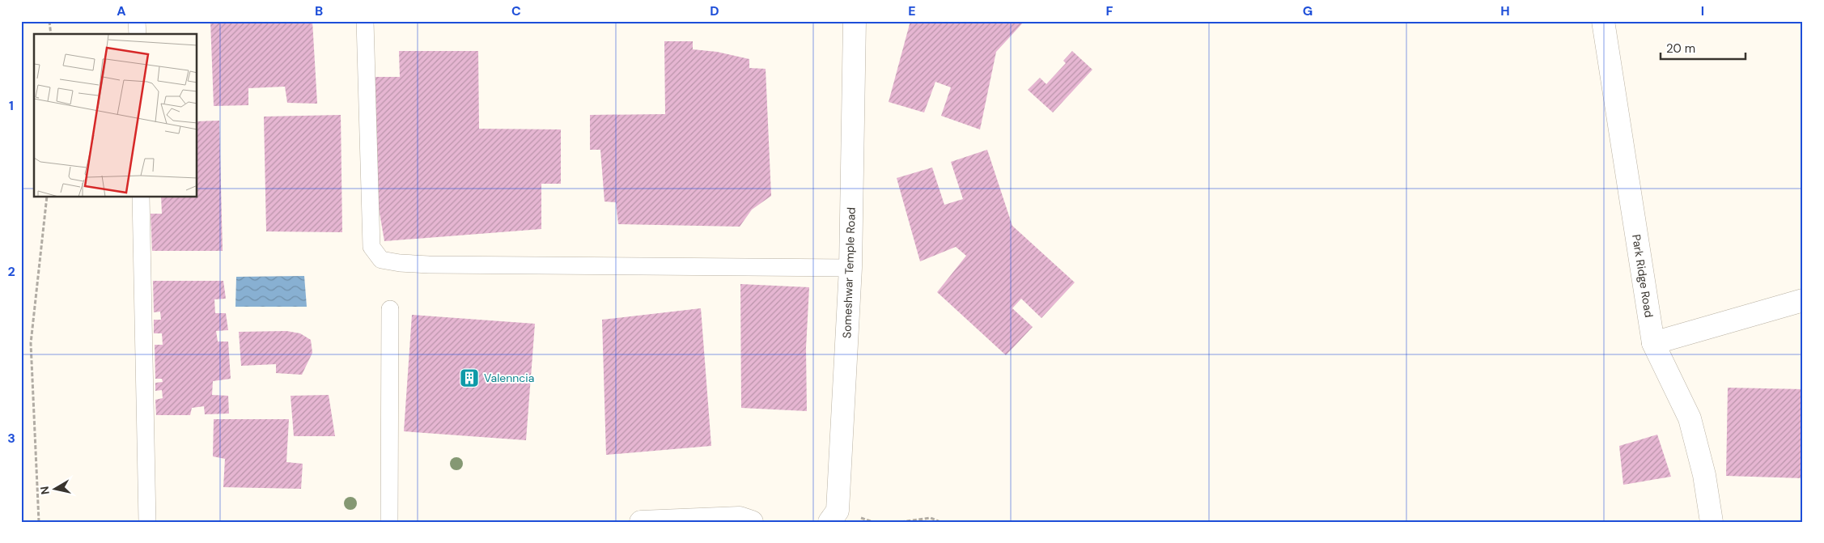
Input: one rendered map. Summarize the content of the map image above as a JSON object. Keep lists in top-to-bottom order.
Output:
{
  "streets": {
    "street": ["Someshwar Temple Road", "Park Ridge Road"]
  },
  "places": {
    "building": ["Valenncia"]
  },
  "scale_bar": "20 m",
  "north": "left",
  "grid": {
    "columns": [
      "A",
      "B",
      "C",
      "D",
      "E",
      "F",
      "G",
      "H",
      "I"
    ],
    "rows": ["1", "2", "3"]
  }
}
